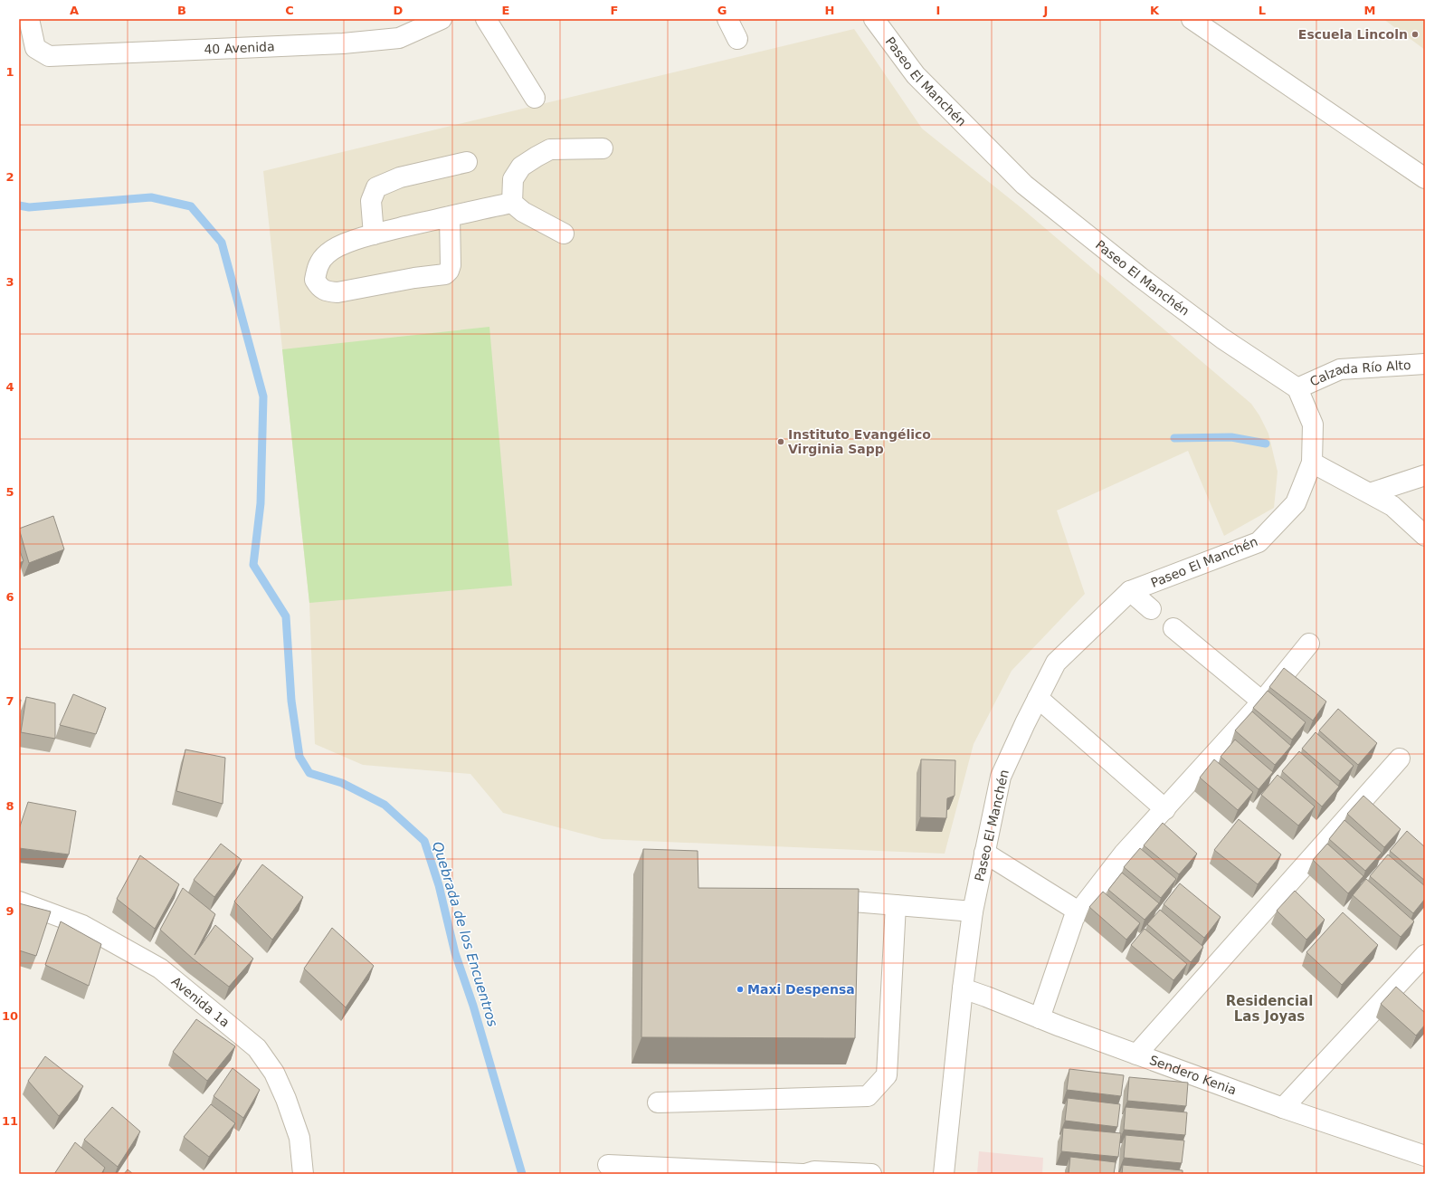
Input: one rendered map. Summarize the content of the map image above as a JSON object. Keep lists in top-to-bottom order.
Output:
{
  "streets": {
    "street": [
      "40 Avenida",
      "Paseo El Manchén",
      "Calzada Río Alto",
      "Avenida 1a",
      "Sendero Kenia"
    ]
  },
  "crossings": [
    ["Paseo El Manchén", "Calzada Río Alto"],
    ["Paseo El Manchén", "Sendero Kenia"]
  ],
  "districts": ["Residencial Las Joyas"],
  "water": ["Quebrada de los Encuentros"],
  "places": ["Escuela Lincoln", "Instituto Evangélico Virginia Sapp", "Maxi Despensa"],
  "grid": {
    "columns": [
      "A",
      "B",
      "C",
      "D",
      "E",
      "F",
      "G",
      "H",
      "I",
      "J",
      "K",
      "L",
      "M"
    ],
    "rows": [
      "1",
      "2",
      "3",
      "4",
      "5",
      "6",
      "7",
      "8",
      "9",
      "10",
      "11"
    ]
  }
}
